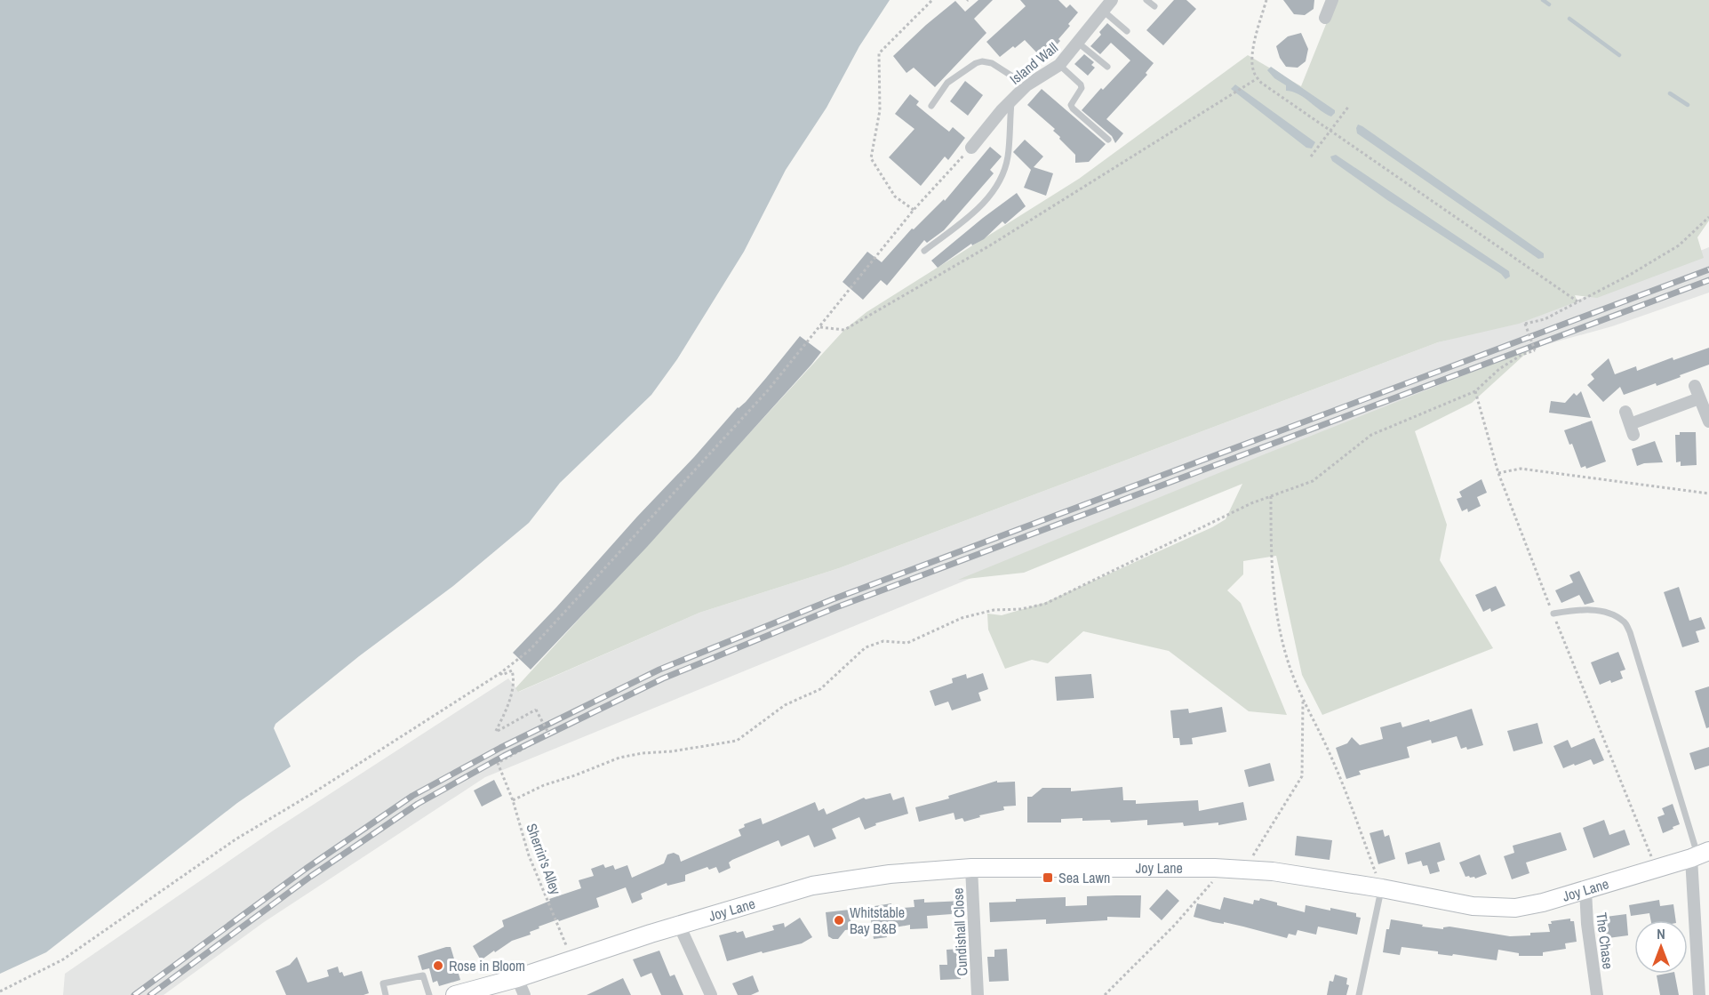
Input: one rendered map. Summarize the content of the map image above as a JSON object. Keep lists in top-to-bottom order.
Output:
{
  "streets": {
    "street": [
      "Island Wall",
      "Joy Lane",
      "Cundishall Close",
      "The Chase"
    ],
    "path": ["Sherrin's Alley"]
  },
  "crossings": [
    ["Sherrin's Alley", "Joy Lane"],
    ["Joy Lane", "Cundishall Close"],
    ["Joy Lane", "The Chase"]
  ],
  "places": {
    "transit": ["Sea Lawn"],
    "other": ["Whitstable Bay B&B", "Rose in Bloom"]
  },
  "north": "top"
}
